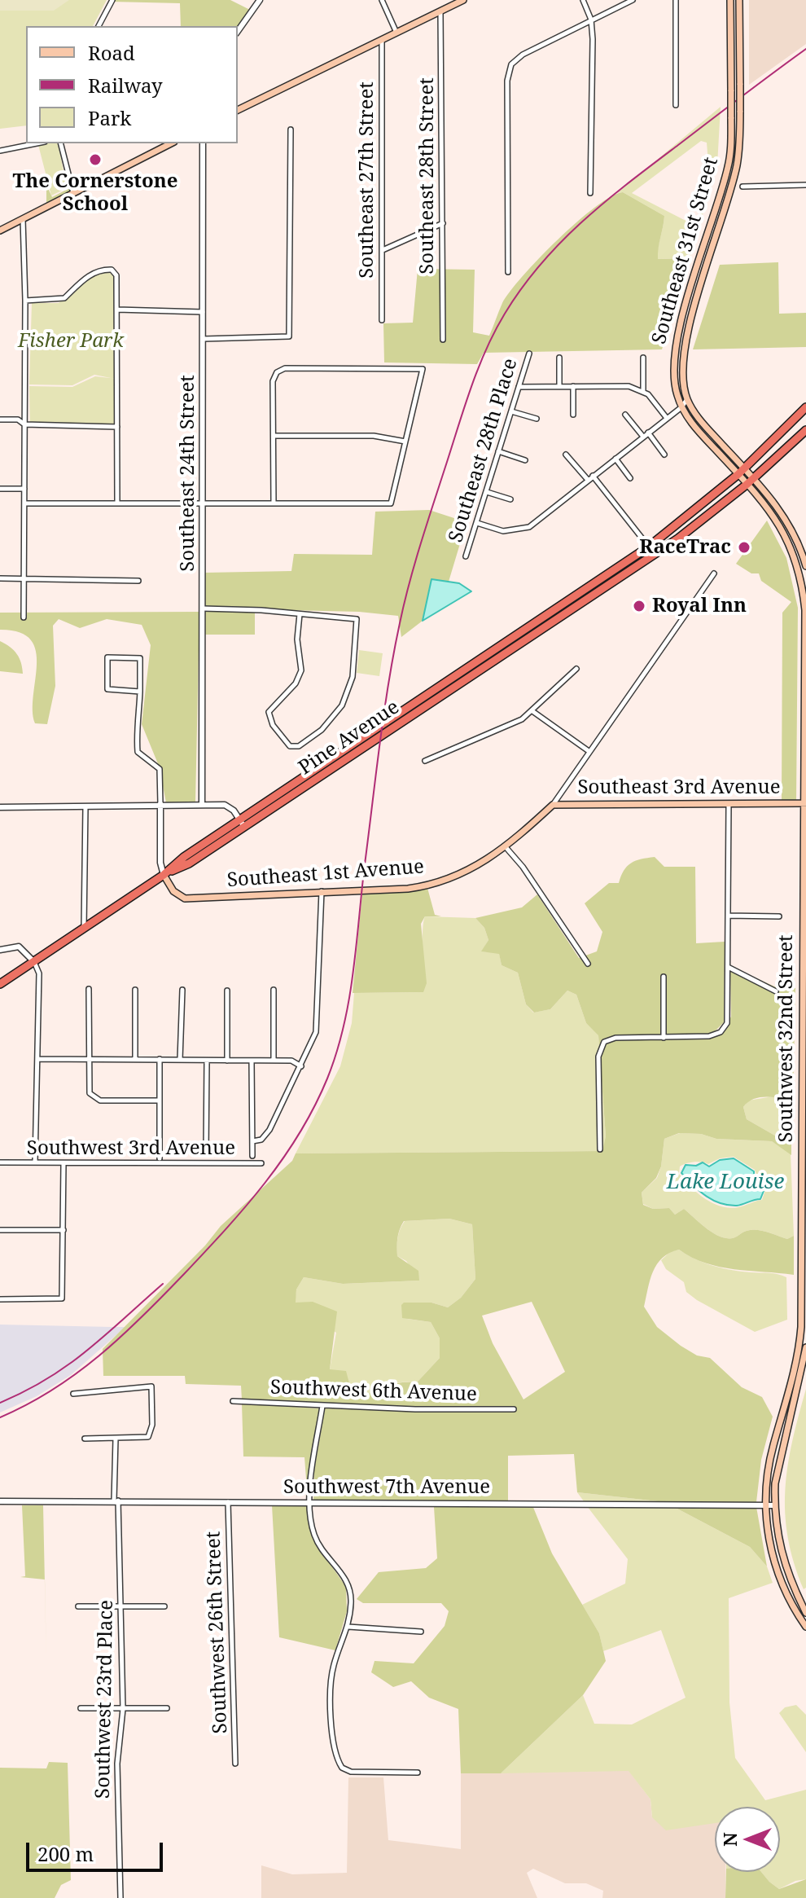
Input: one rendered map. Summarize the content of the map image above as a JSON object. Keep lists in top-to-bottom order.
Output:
{
  "streets": {
    "highway": ["Pine Avenue"],
    "main road": [
      "Southeast 31st Street",
      "Southeast 3rd Avenue",
      "Southeast 1st Avenue",
      "Southwest 32nd Street"
    ],
    "street": [
      "Southeast 28th Street",
      "Southeast 27th Street",
      "Southeast 28th Place",
      "Southeast 24th Street",
      "Southwest 3rd Avenue",
      "Southwest 6th Avenue",
      "Southwest 7th Avenue",
      "Southwest 26th Street",
      "Southwest 23rd Place"
    ]
  },
  "crossings": [
    ["Southeast 31st Street", "Southwest 32nd Street"],
    ["Pine Avenue", "Southeast 1st Avenue"],
    ["Southeast 3rd Avenue", "Southeast 1st Avenue"],
    ["Southeast 3rd Avenue", "Southwest 32nd Street"],
    ["Southwest 32nd Street", "Southwest 7th Avenue"],
    ["Southwest 7th Avenue", "Southwest 26th Street"],
    ["Southwest 7th Avenue", "Southwest 23rd Place"]
  ],
  "water": ["Lake Louise"],
  "parks": ["Fisher Park"],
  "places": ["The Cornerstone School", "RaceTrac", "Royal Inn"],
  "legend": ["Road", "Railway", "Park"],
  "scale_bar": "200 m",
  "north": "left"
}
